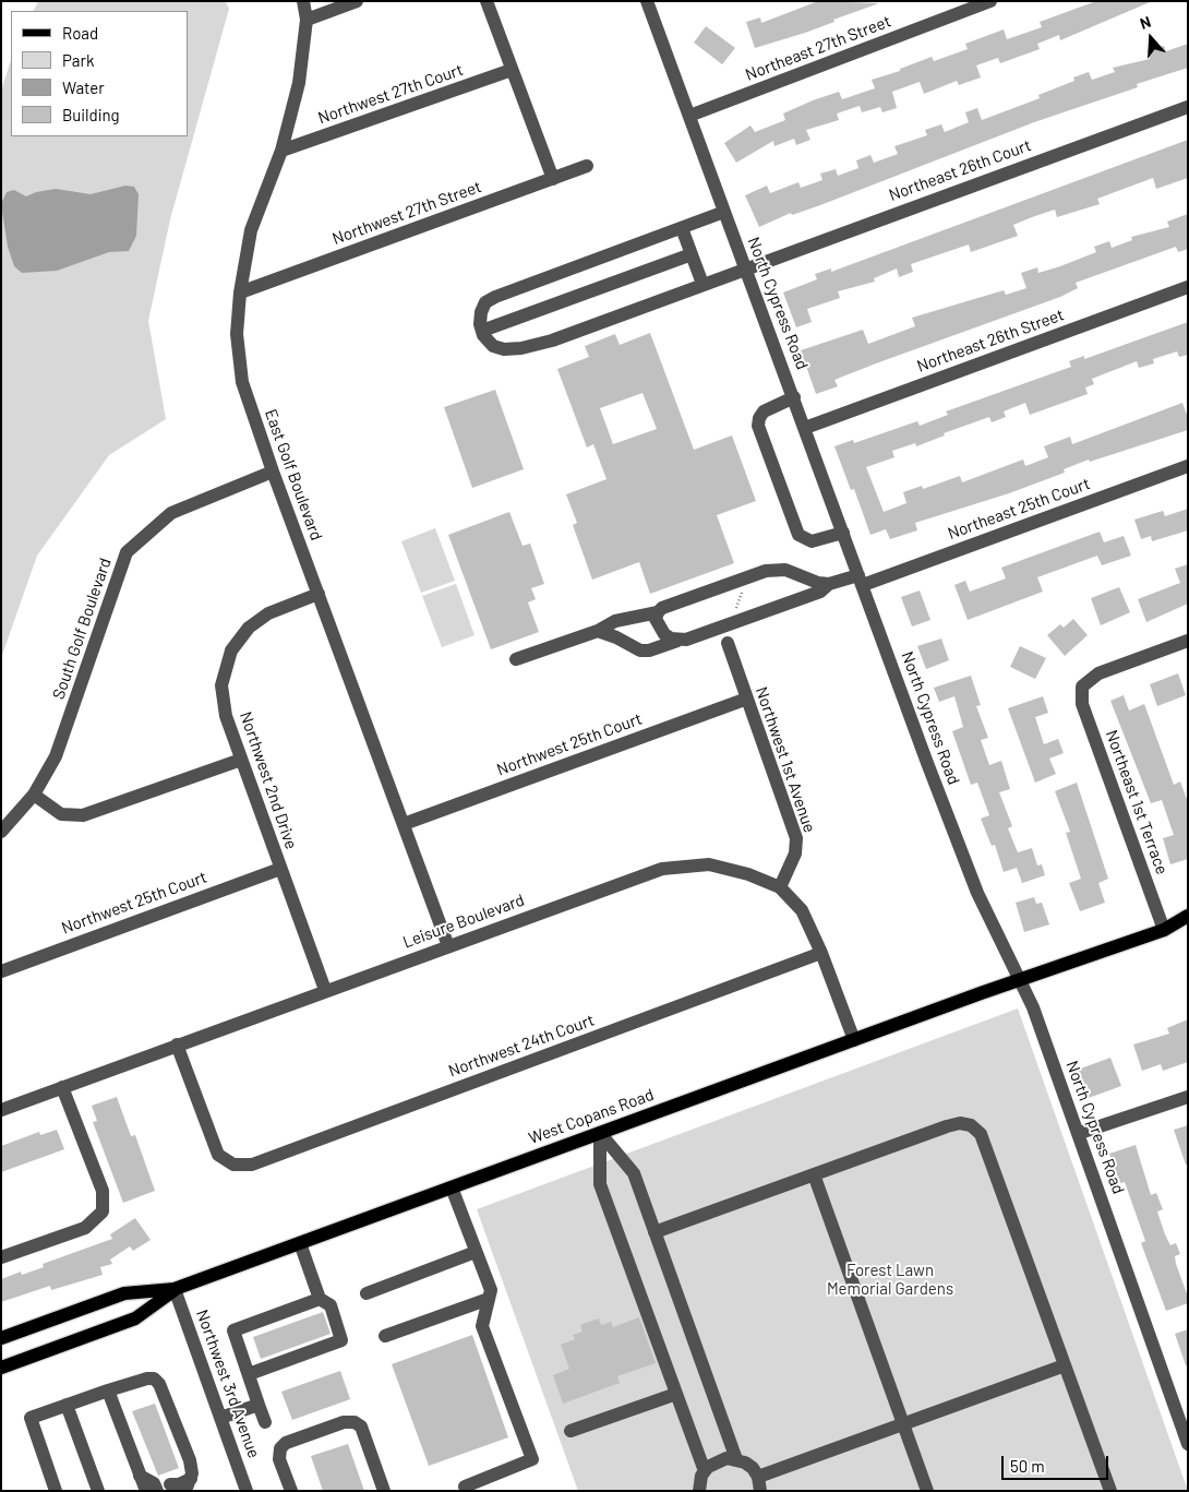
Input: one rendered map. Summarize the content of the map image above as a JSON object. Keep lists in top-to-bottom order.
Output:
{
  "streets": {
    "main road": ["West Copans Road"],
    "street": [
      "Northeast 27th Street",
      "Northwest 27th Court",
      "Northeast 26th Court",
      "Northwest 27th Street",
      "North Cypress Road",
      "Northeast 26th Street",
      "East Golf Boulevard",
      "Northeast 25th Court",
      "South Golf Boulevard",
      "Northwest 25th Court",
      "Northwest 1st Avenue",
      "Northwest 2nd Drive",
      "Northeast 1st Terrace",
      "Leisure Boulevard",
      "Northwest 24th Court",
      "Northwest 3rd Avenue"
    ]
  },
  "crossings": [
    ["Northeast 27th Street", "North Cypress Road"],
    ["Northwest 27th Court", "East Golf Boulevard"],
    ["Northeast 26th Court", "North Cypress Road"],
    ["Northwest 27th Street", "East Golf Boulevard"],
    ["North Cypress Road", "Northeast 26th Street"],
    ["North Cypress Road", "Northeast 25th Court"],
    ["North Cypress Road", "West Copans Road"],
    ["East Golf Boulevard", "South Golf Boulevard"],
    ["East Golf Boulevard", "Northwest 25th Court"],
    ["East Golf Boulevard", "Northwest 2nd Drive"],
    ["East Golf Boulevard", "Leisure Boulevard"],
    ["Northwest 25th Court", "Northwest 1st Avenue"],
    ["Northwest 25th Court", "Northwest 2nd Drive"],
    ["Northwest 1st Avenue", "Leisure Boulevard"],
    ["Northwest 2nd Drive", "Leisure Boulevard"],
    ["Northeast 1st Terrace", "West Copans Road"],
    ["Leisure Boulevard", "Northwest 24th Court"],
    ["Leisure Boulevard", "West Copans Road"],
    ["West Copans Road", "Northwest 3rd Avenue"]
  ],
  "parks": ["Forest Lawn Memorial Gardens"],
  "legend": [
    "Road",
    "Park",
    "Water",
    "Building"
  ],
  "scale_bar": "50 m",
  "north": "top"
}
